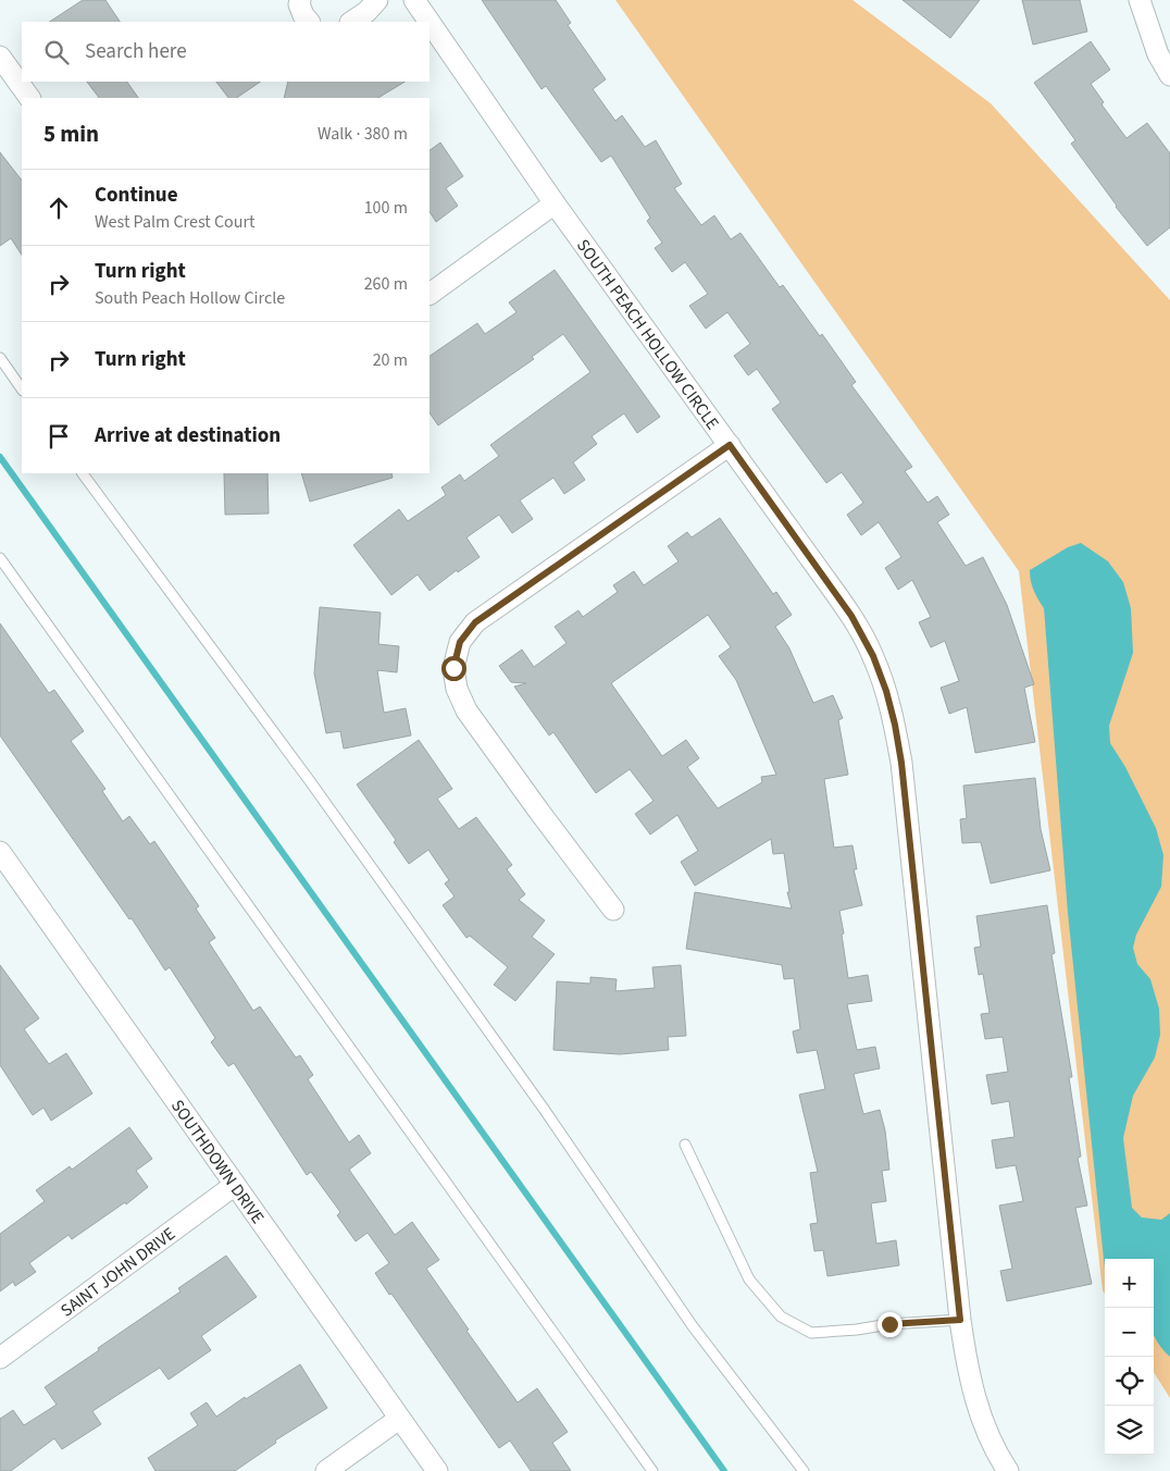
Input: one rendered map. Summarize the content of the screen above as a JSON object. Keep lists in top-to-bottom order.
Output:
{
  "streets": {
    "street": ["SOUTH PEACH HOLLOW CIRCLE", "SOUTHDOWN DRIVE", "SAINT JOHN DRIVE"]
  },
  "crossings": [
    ["SOUTHDOWN DRIVE", "SAINT JOHN DRIVE"]
  ],
  "page": {
    "search": "Search here",
    "heading": ["5 min", "Walk · 380 m"],
    "list": [
      ["Continue", "West Palm Crest Court", "100 m"],
      ["Turn right", "South Peach Hollow Circle", "260 m"],
      ["Turn right", "20 m"],
      "Arrive at destination"
    ],
    "map_buttons": ["+", "−"]
  }
}
